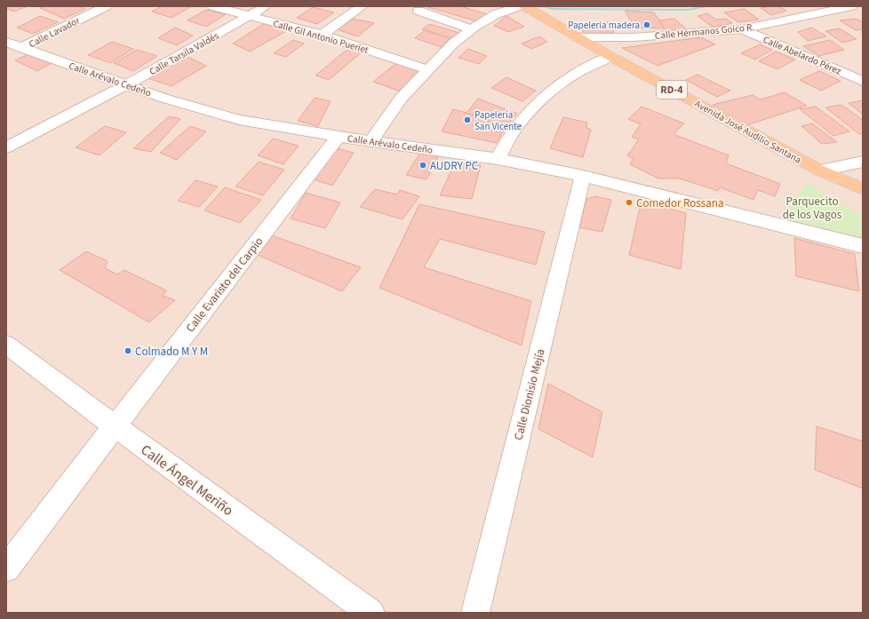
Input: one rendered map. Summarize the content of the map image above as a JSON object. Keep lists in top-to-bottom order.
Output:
{
  "streets": {
    "main road": ["RD-4", "Avenida José Audilio Santana"],
    "street": [
      "Calle Hermanos Goico R.",
      "Calle Lavador",
      "Calle Gil Antonio Pueriet",
      "Calle Tarsila Valdés",
      "Calle Abelardo Pérez",
      "Calle Arévalo Cedeño",
      "Calle Evaristo del Carpio",
      "Calle Dionisio Mejía",
      "Calle Ángel Meriño"
    ]
  },
  "crossings": [
    ["Calle Hermanos Goico R.", "Calle Abelardo Pérez"],
    ["Calle Hermanos Goico R.", "Avenida José Audilio Santana"],
    ["Calle Lavador", "Calle Arévalo Cedeño"],
    ["Calle Gil Antonio Pueriet", "Calle Tarsila Valdés"],
    ["Calle Tarsila Valdés", "Calle Arévalo Cedeño"],
    ["Calle Arévalo Cedeño", "Calle Evaristo del Carpio"],
    ["Calle Arévalo Cedeño", "Calle Dionisio Mejía"],
    ["RD-4", "Avenida José Audilio Santana"],
    ["Calle Evaristo del Carpio", "Calle Ángel Meriño"]
  ],
  "parks": ["Parquecito de los Vagos"],
  "places": [
    "Papeleria madera",
    "Papelería San Vicente",
    "AUDRY PC",
    "Comedor Rossana",
    "Colmado M Y M"
  ]
}
